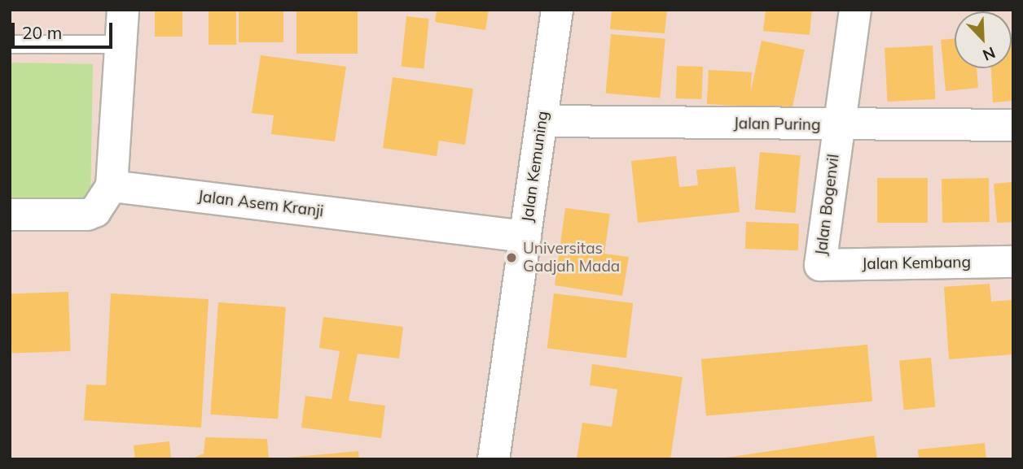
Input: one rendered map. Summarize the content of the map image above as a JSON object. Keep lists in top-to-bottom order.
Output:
{
  "streets": {
    "street": [
      "Jalan Puring",
      "Jalan Kemuning",
      "Jalan Asem Kranji",
      "Jalan Bogenvil",
      "Jalan Kembang"
    ]
  },
  "crossings": [
    ["Jalan Puring", "Jalan Kemuning"],
    ["Jalan Puring", "Jalan Bogenvil"],
    ["Jalan Kemuning", "Jalan Asem Kranji"],
    ["Jalan Bogenvil", "Jalan Kembang"]
  ],
  "places": ["Universitas Gadjah Mada"],
  "scale_bar": "20 m",
  "north": "bottom right"
}
